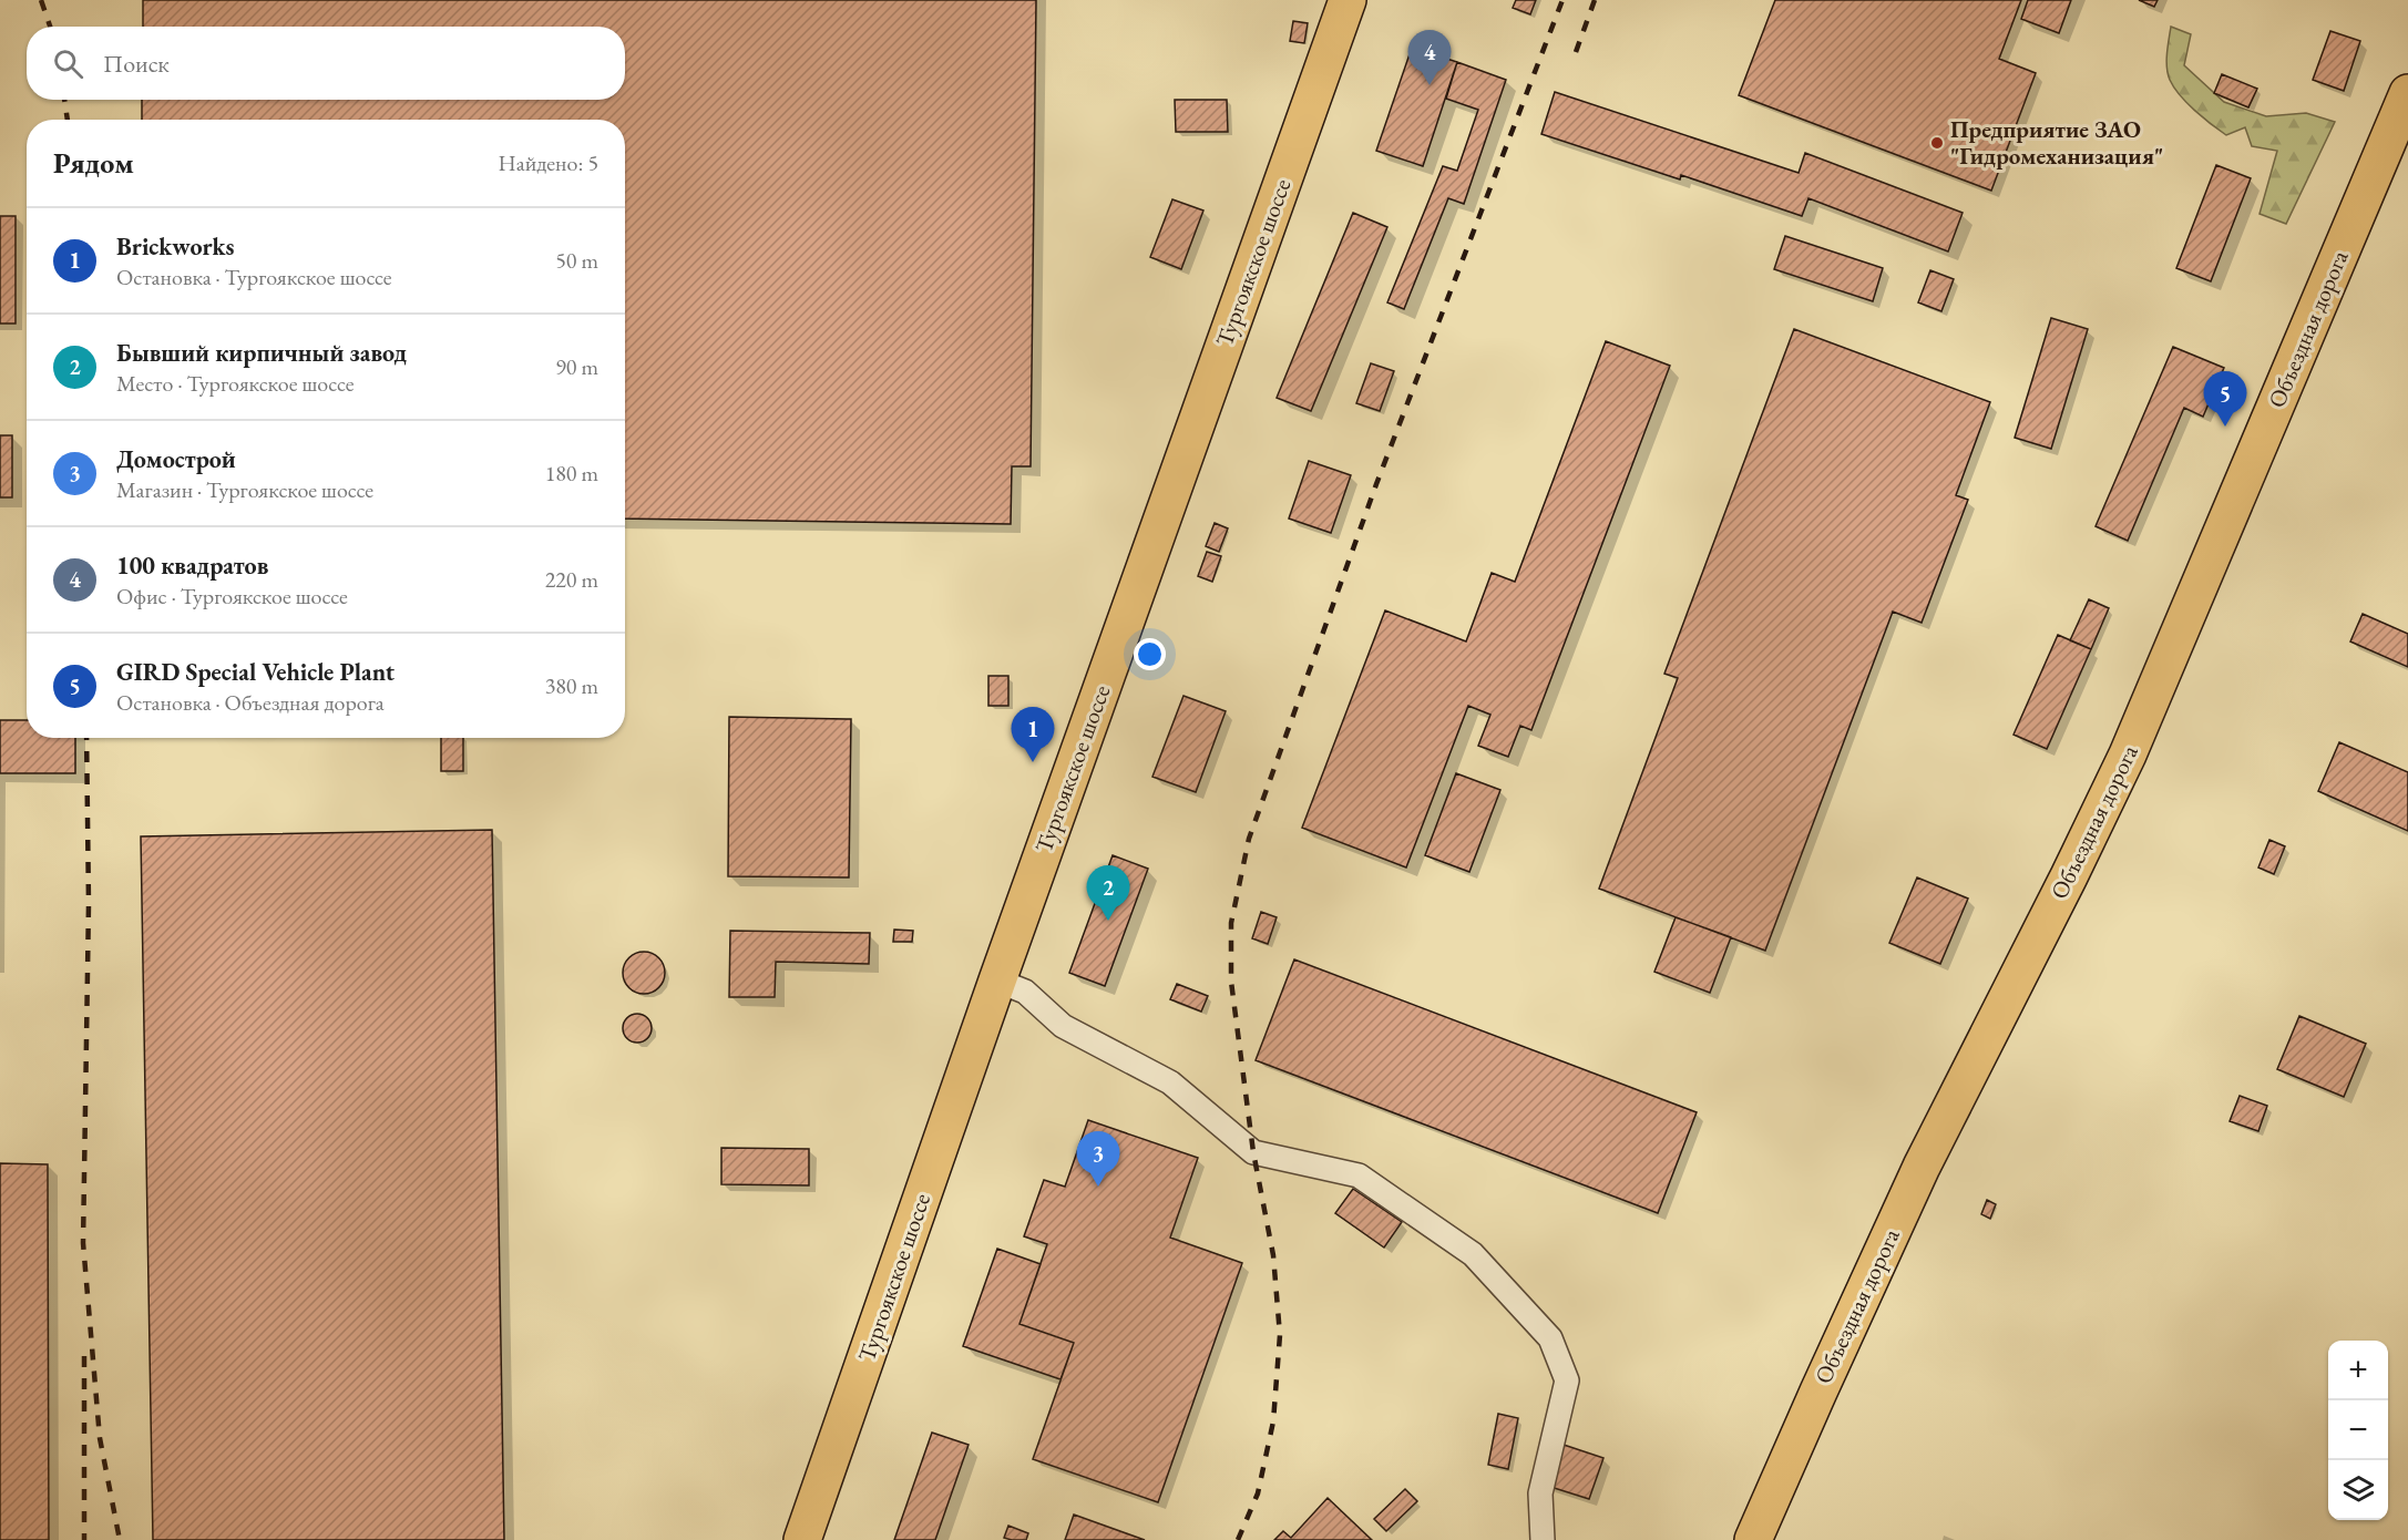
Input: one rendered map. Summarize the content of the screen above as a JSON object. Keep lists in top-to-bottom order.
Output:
{
  "streets": {
    "main road": ["Тургоякское шоссе", "Объездная дорога"]
  },
  "places": ["Предприятие ЗАО \"Гидромеханизация\""],
  "page": {
    "search": "Поиск",
    "pins": [
      "4",
      "5",
      "1",
      "2",
      "3"
    ],
    "heading": ["Рядом", "Найдено: 5"],
    "list": [
      {
        "mark": "1",
        "name": "Brickworks",
        "note": "Остановка · Тургоякское шоссе",
        "value": "50 m"
      },
      {
        "mark": "2",
        "name": "Бывший кирпичный завод",
        "note": "Место · Тургоякское шоссе",
        "value": "90 m"
      },
      {
        "mark": "3",
        "name": "Домострой",
        "note": "Магазин · Тургоякское шоссе",
        "value": "180 m"
      },
      {
        "mark": "4",
        "name": "100 квадратов",
        "note": "Офис · Тургоякское шоссе",
        "value": "220 m"
      },
      {
        "mark": "5",
        "name": "GIRD Special Vehicle Plant",
        "note": "Остановка · Объездная дорога",
        "value": "380 m"
      }
    ],
    "map_buttons": ["+", "−"]
  }
}
